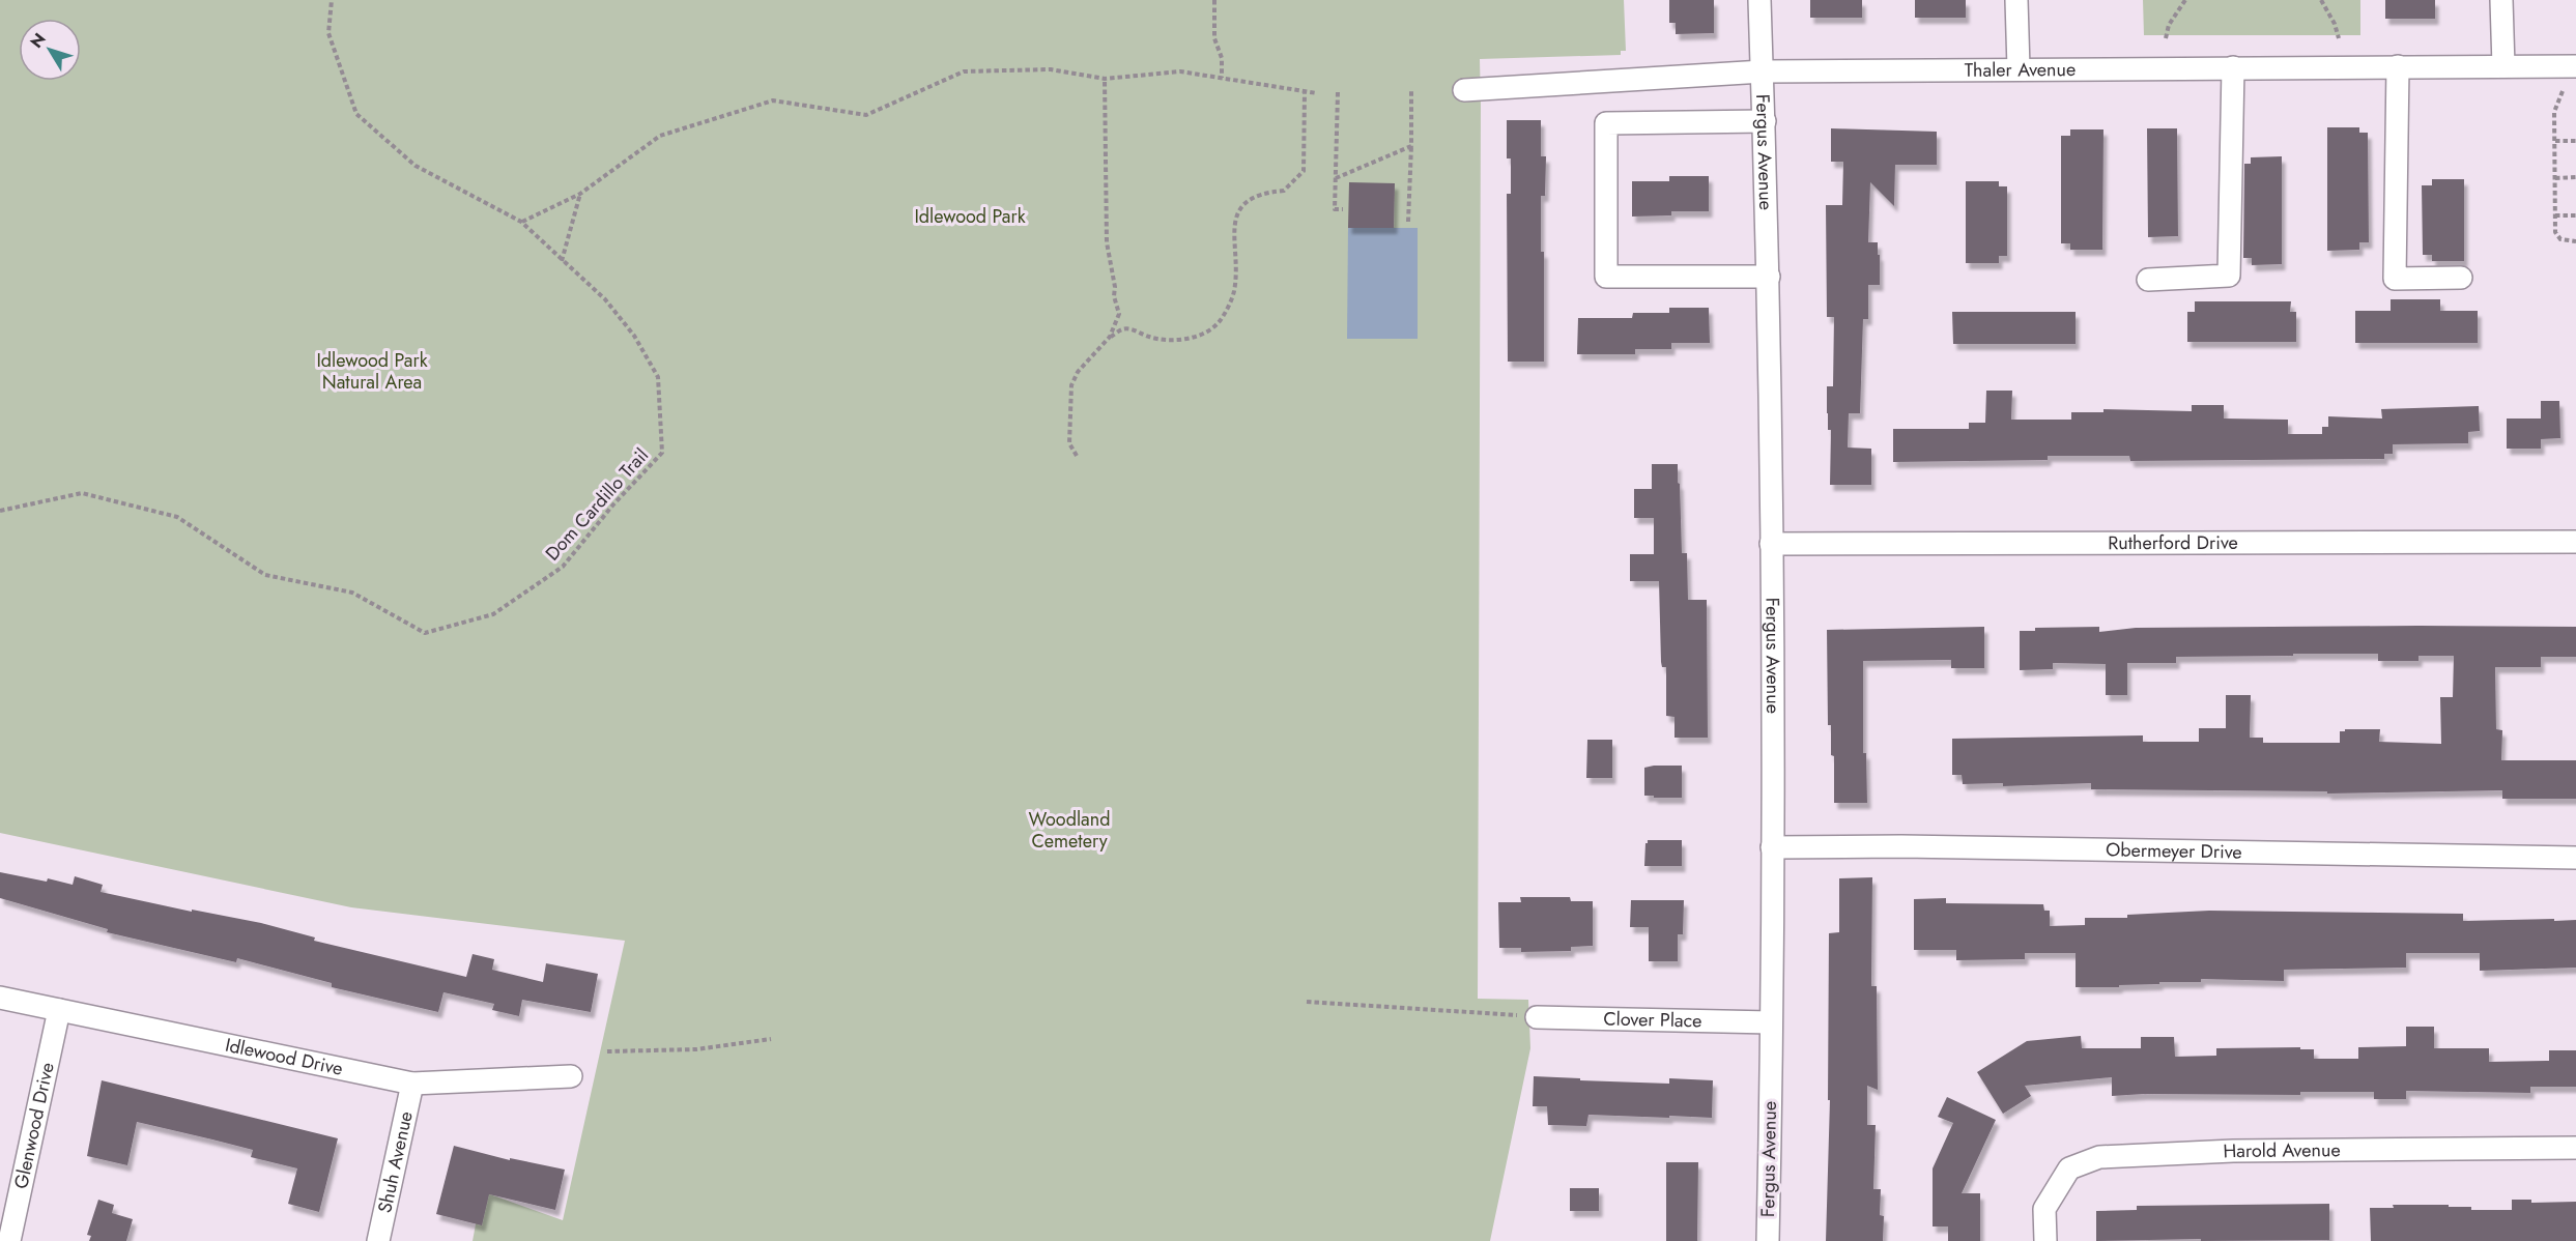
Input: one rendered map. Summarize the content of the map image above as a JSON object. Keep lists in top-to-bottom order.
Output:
{
  "streets": {
    "street": [
      "Thaler Avenue",
      "Fergus Avenue",
      "Rutherford Drive",
      "Obermeyer Drive",
      "Clover Place",
      "Idlewood Drive",
      "Glenwood Drive",
      "Harold Avenue",
      "Shuh Avenue"
    ],
    "path": ["Dom Cardillo Trail"]
  },
  "crossings": [
    ["Thaler Avenue", "Fergus Avenue"],
    ["Fergus Avenue", "Rutherford Drive"],
    ["Fergus Avenue", "Obermeyer Drive"],
    ["Fergus Avenue", "Clover Place"],
    ["Idlewood Drive", "Glenwood Drive"],
    ["Idlewood Drive", "Shuh Avenue"]
  ],
  "parks": ["Idlewood Park", "Idlewood Park Natural Area", "Woodland Cemetery"],
  "north": "top left"
}
